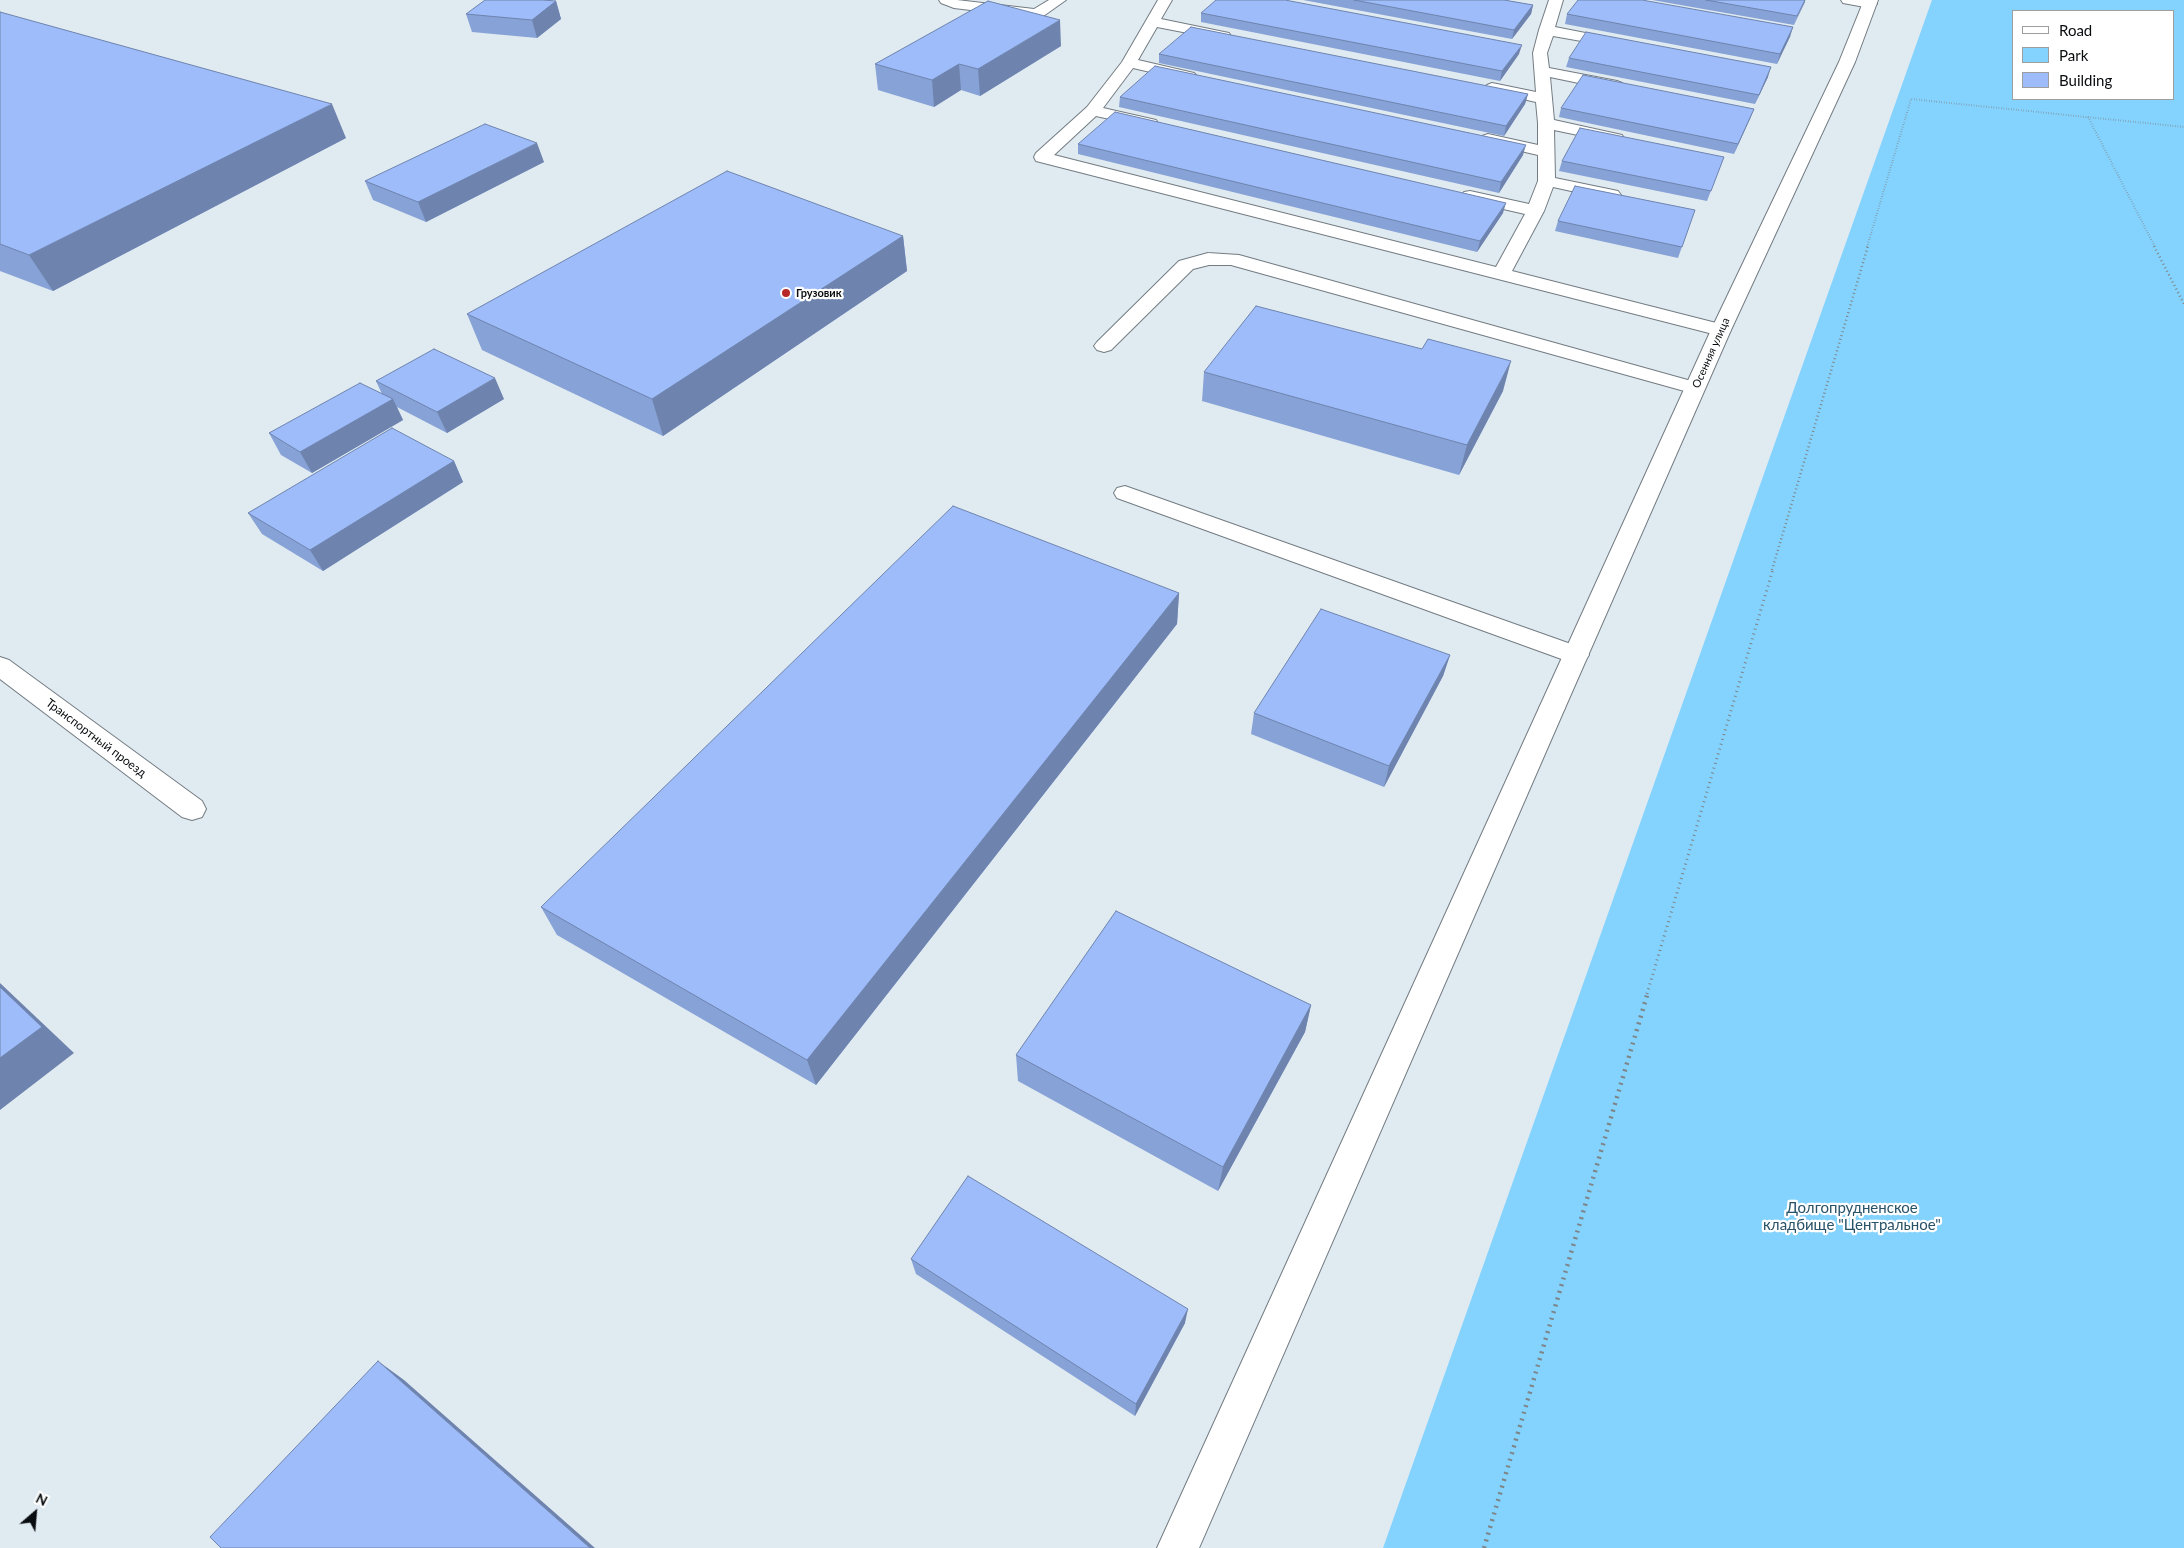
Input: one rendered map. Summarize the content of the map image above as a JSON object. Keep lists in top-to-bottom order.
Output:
{
  "streets": {
    "street": ["Осенняя улица", "Транспортный проезд"]
  },
  "parks": ["Долгопрудненское кладбище \"Центральное\""],
  "places": ["Грузовик"],
  "legend": ["Road", "Park", "Building"],
  "north": "top right"
}
